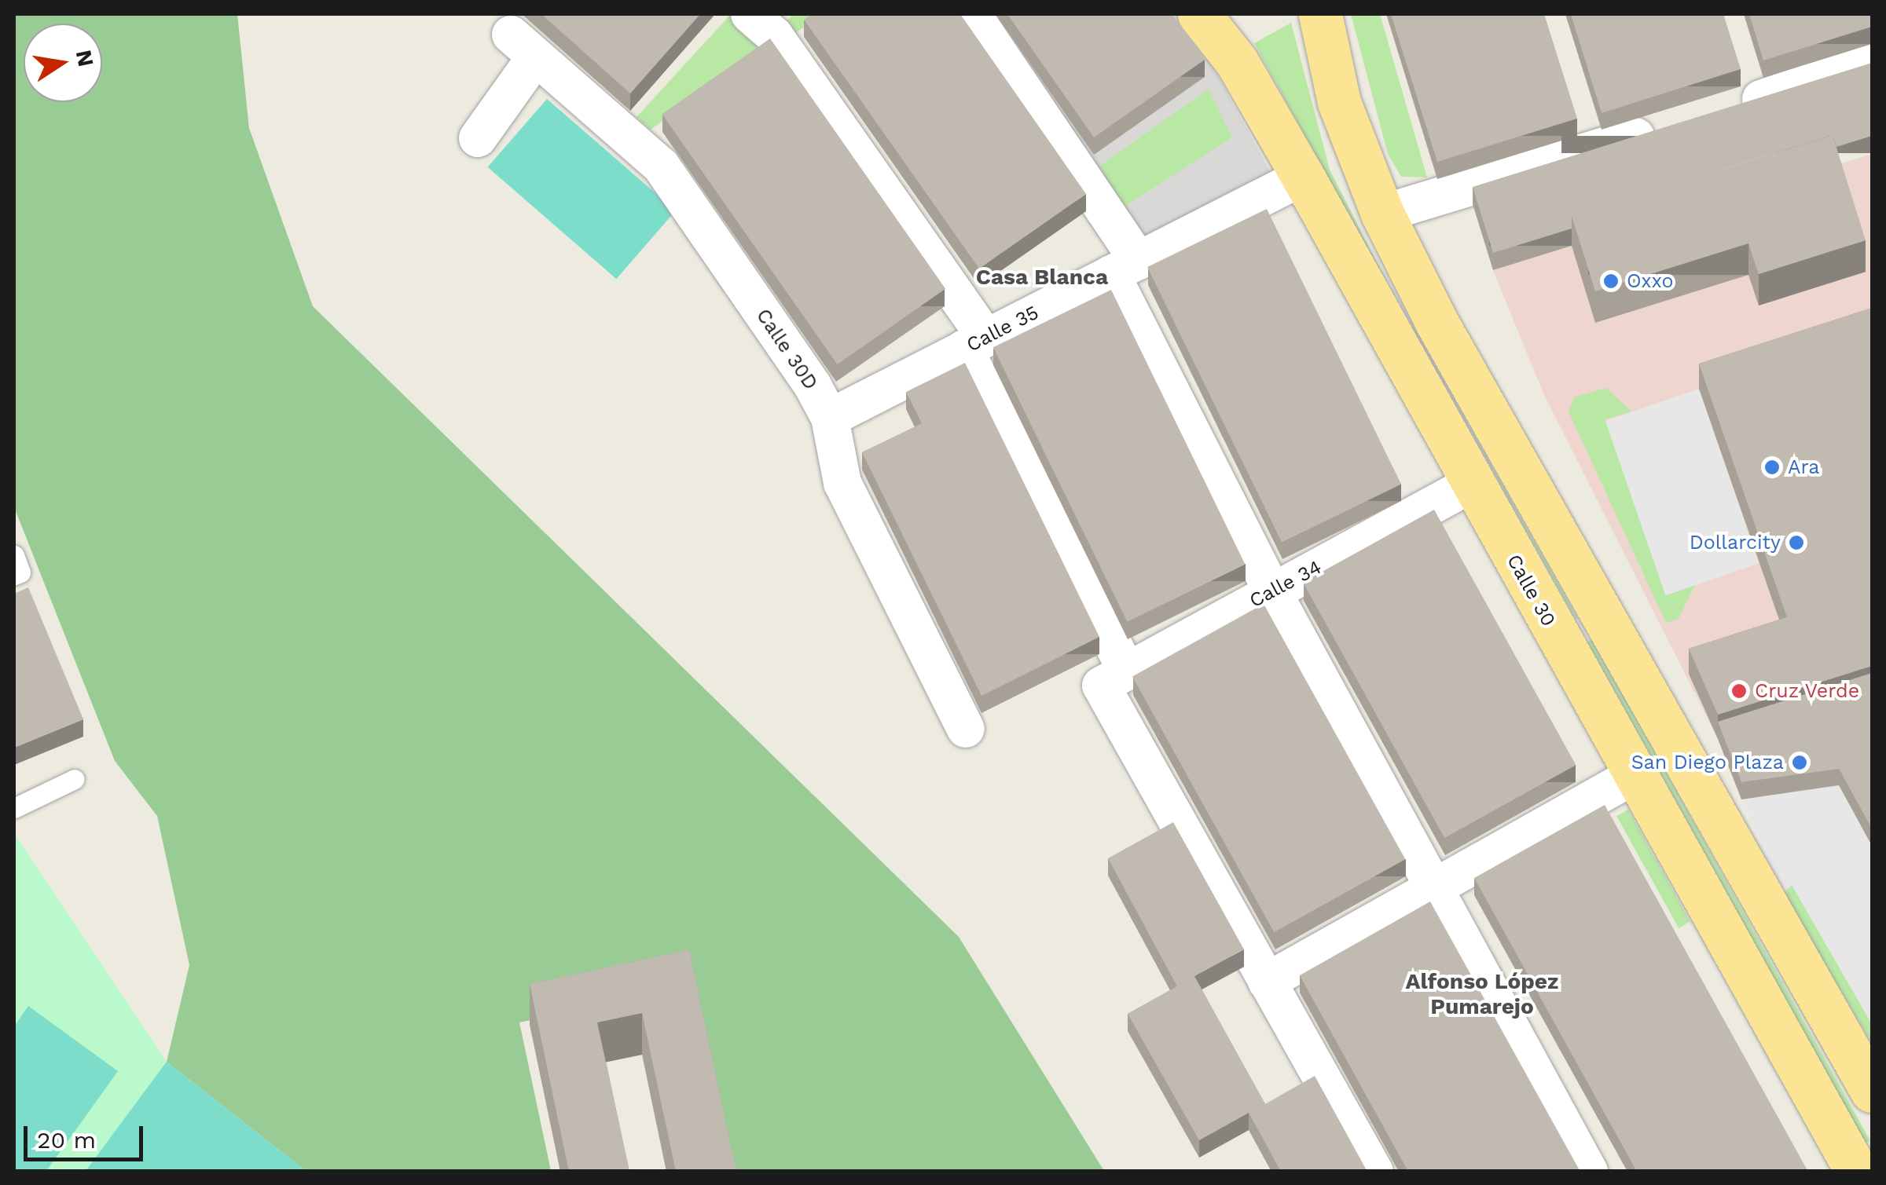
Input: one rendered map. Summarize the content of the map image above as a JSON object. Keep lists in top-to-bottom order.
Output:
{
  "streets": {
    "main road": ["Calle 30"],
    "street": ["Calle 35", "Calle 30D", "Calle 34"]
  },
  "crossings": [
    ["Calle 35", "Calle 30D"],
    ["Calle 35", "Calle 30"],
    ["Calle 34", "Calle 30"]
  ],
  "districts": ["Casa Blanca", "Alfonso López Pumarejo"],
  "places": [
    "Oxxo",
    "Ara",
    "Dollarcity",
    "Cruz Verde",
    "San Diego Plaza"
  ],
  "scale_bar": "20 m",
  "north": "right"
}
